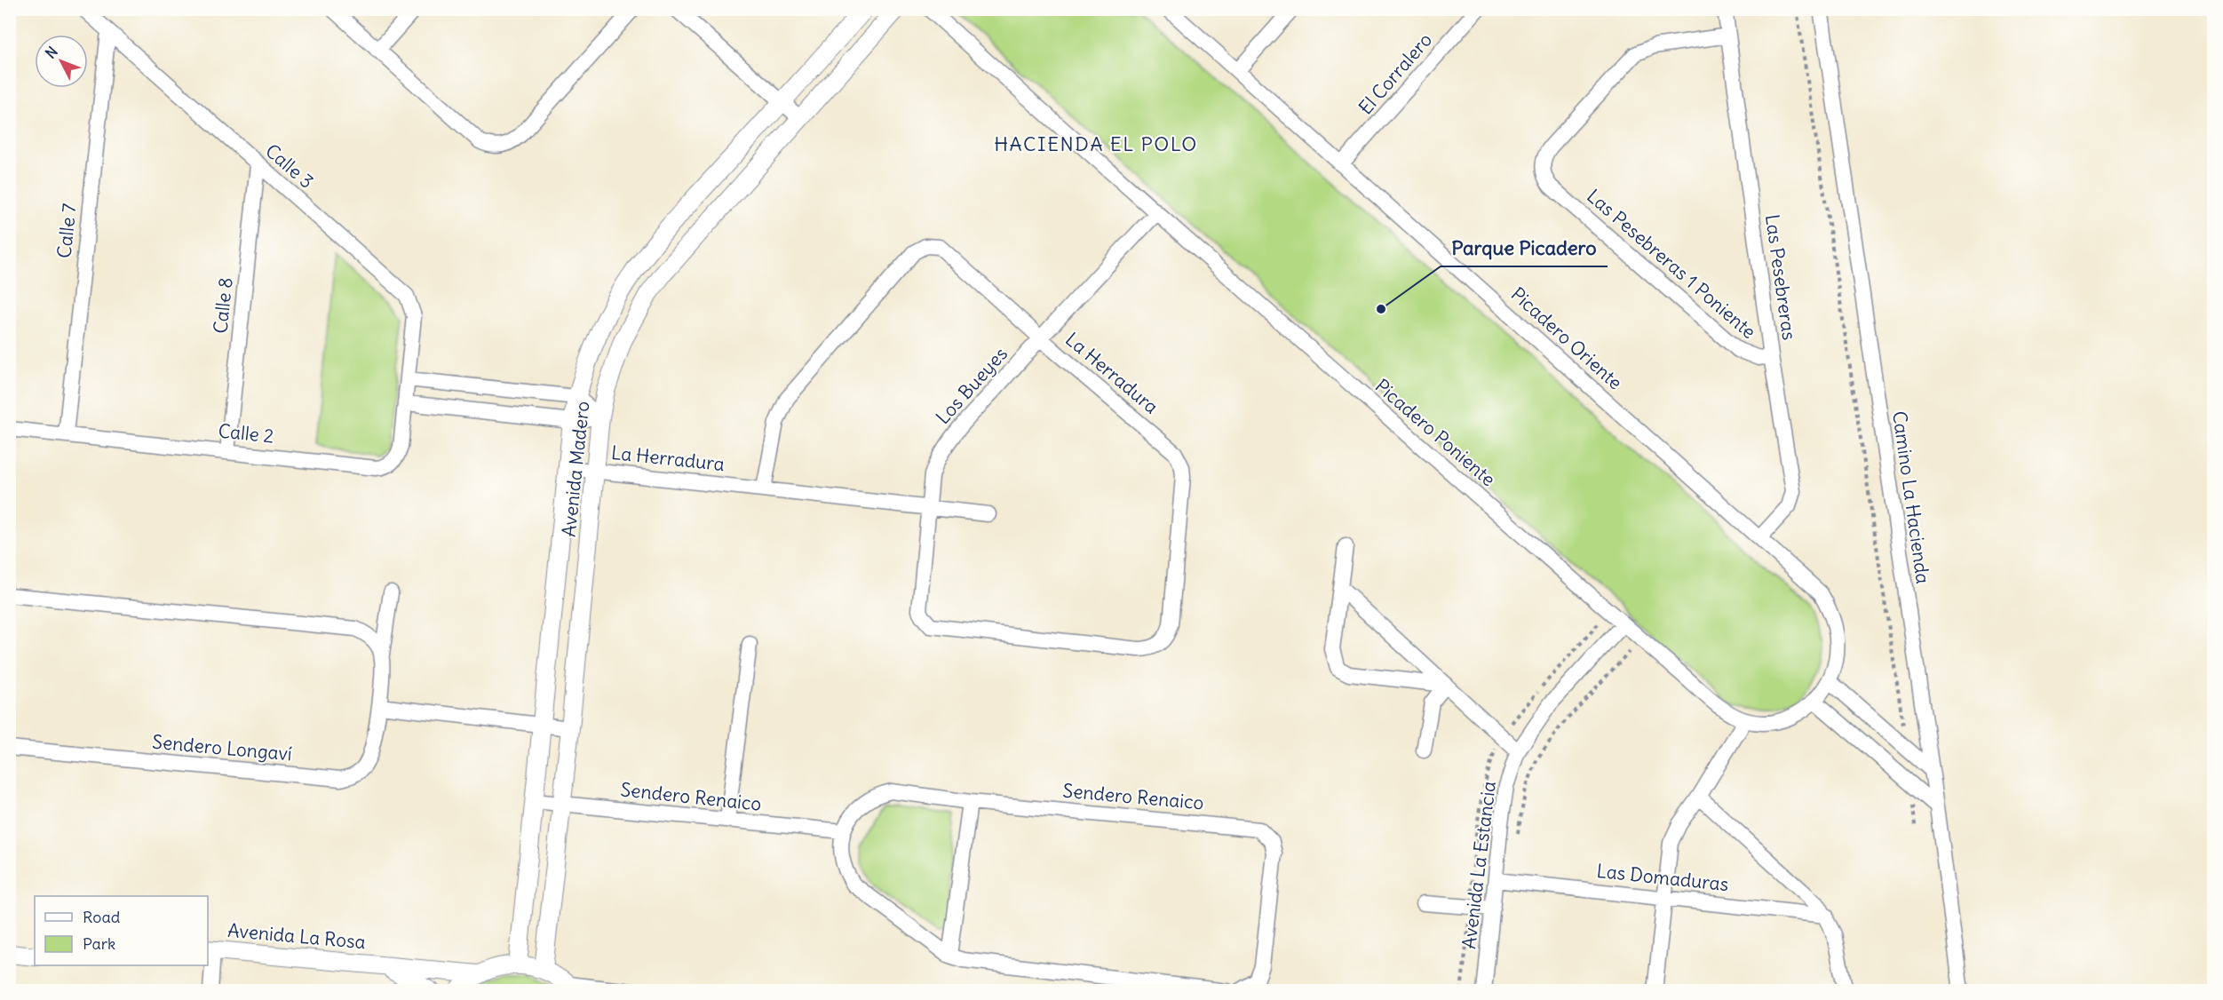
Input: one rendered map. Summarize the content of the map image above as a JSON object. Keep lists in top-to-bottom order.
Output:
{
  "streets": {
    "street": [
      "El Corralero",
      "Calle 3",
      "Calle 7",
      "Las Pesebreras 1 Poniente",
      "Las Pesebreras",
      "Calle 8",
      "Picadero Oriente",
      "La Herradura",
      "Los Bueyes",
      "Picadero Poniente",
      "Calle 2",
      "Avenida Madero",
      "Camino La Hacienda",
      "Sendero Longaví",
      "Sendero Renaico",
      "Avenida La Estancia",
      "Las Domaduras",
      "Avenida La Rosa"
    ]
  },
  "crossings": [
    ["El Corralero", "Picadero Oriente"],
    ["Calle 3", "Calle 7"],
    ["Calle 3", "Calle 8"],
    ["Calle 3", "Calle 2"],
    ["Calle 7", "Calle 2"],
    ["Las Pesebreras 1 Poniente", "Las Pesebreras"],
    ["Las Pesebreras", "Picadero Oriente"],
    ["Calle 8", "Calle 2"],
    ["Picadero Oriente", "Picadero Poniente"],
    ["La Herradura", "Los Bueyes"],
    ["La Herradura", "Avenida Madero"],
    ["Los Bueyes", "Picadero Poniente"],
    ["Picadero Poniente", "Avenida La Estancia"],
    ["Avenida Madero", "Sendero Renaico"],
    ["Avenida La Estancia", "Las Domaduras"]
  ],
  "districts": ["HACIENDA EL POLO"],
  "places": ["Parque Picadero"],
  "legend": ["Road", "Park"],
  "north": "top left"
}
